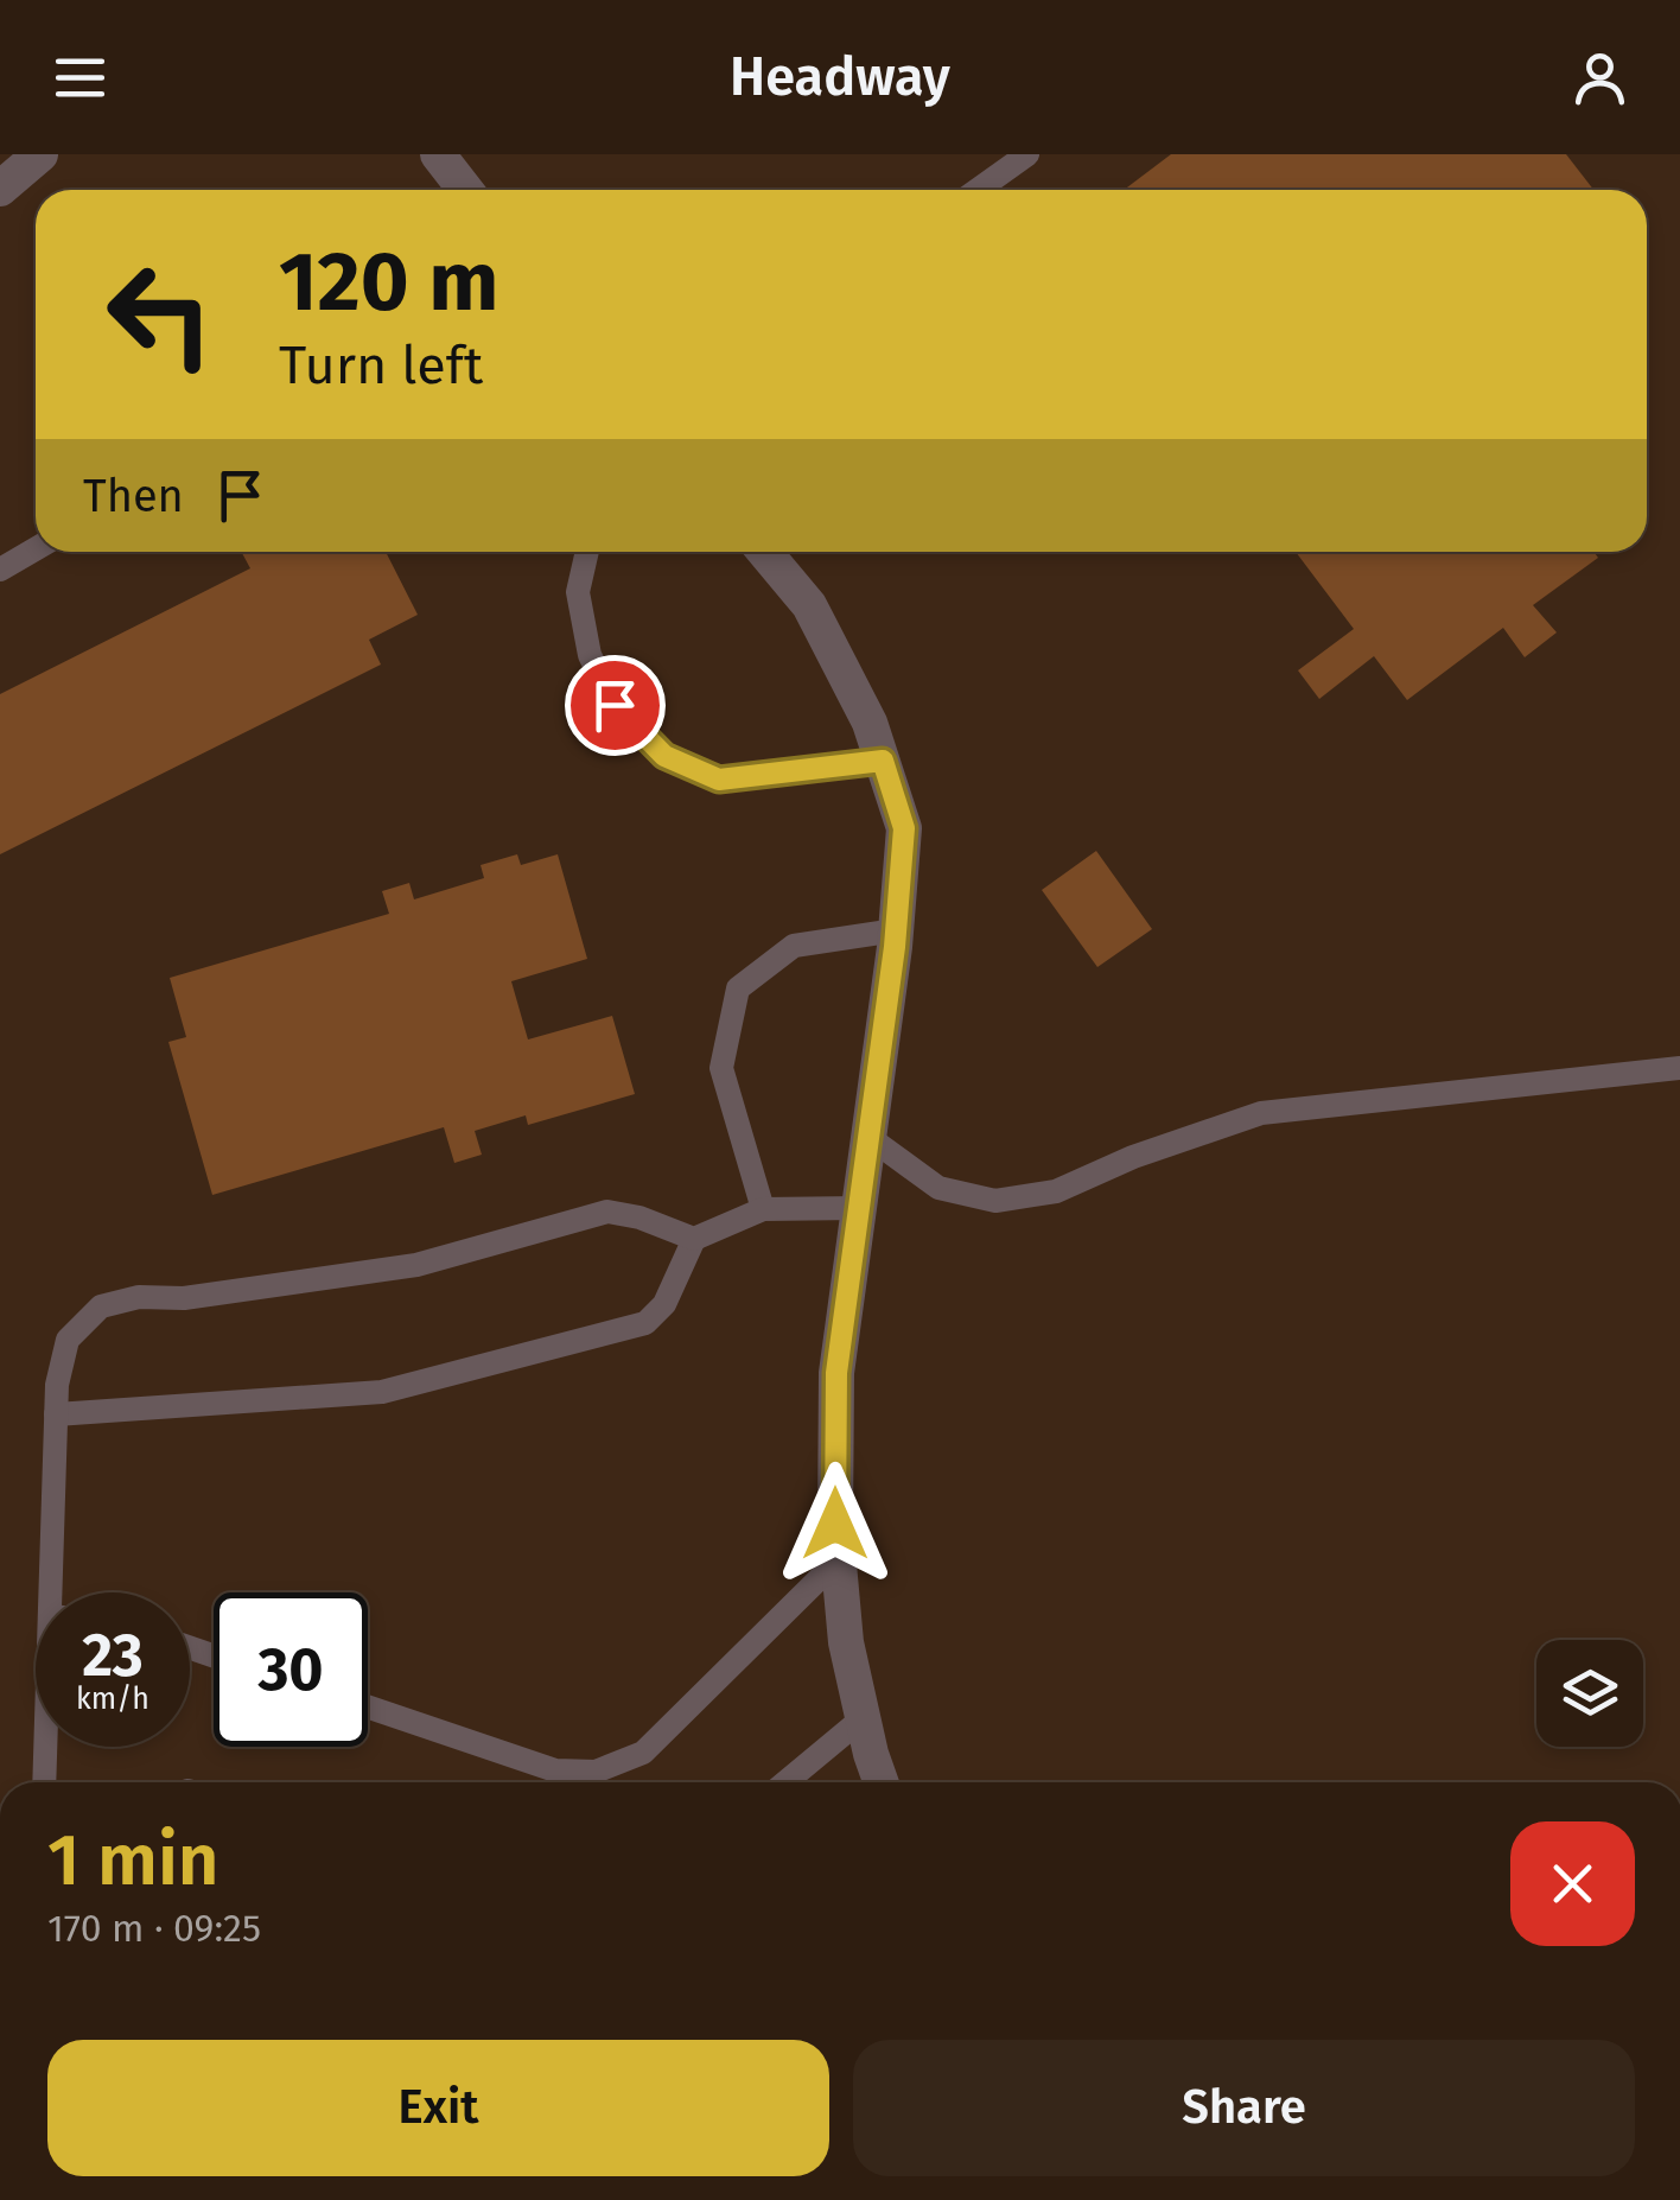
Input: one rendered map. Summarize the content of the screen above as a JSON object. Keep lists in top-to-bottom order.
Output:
{
  "page": {
    "header": "Headway",
    "turn": ["120 m", "Turn left"],
    "then": "Then",
    "speed": "23 km/h",
    "limit": "30",
    "heading": ["1 min", "170 m · 09:25"],
    "buttons": ["Exit", "Share"]
  }
}
